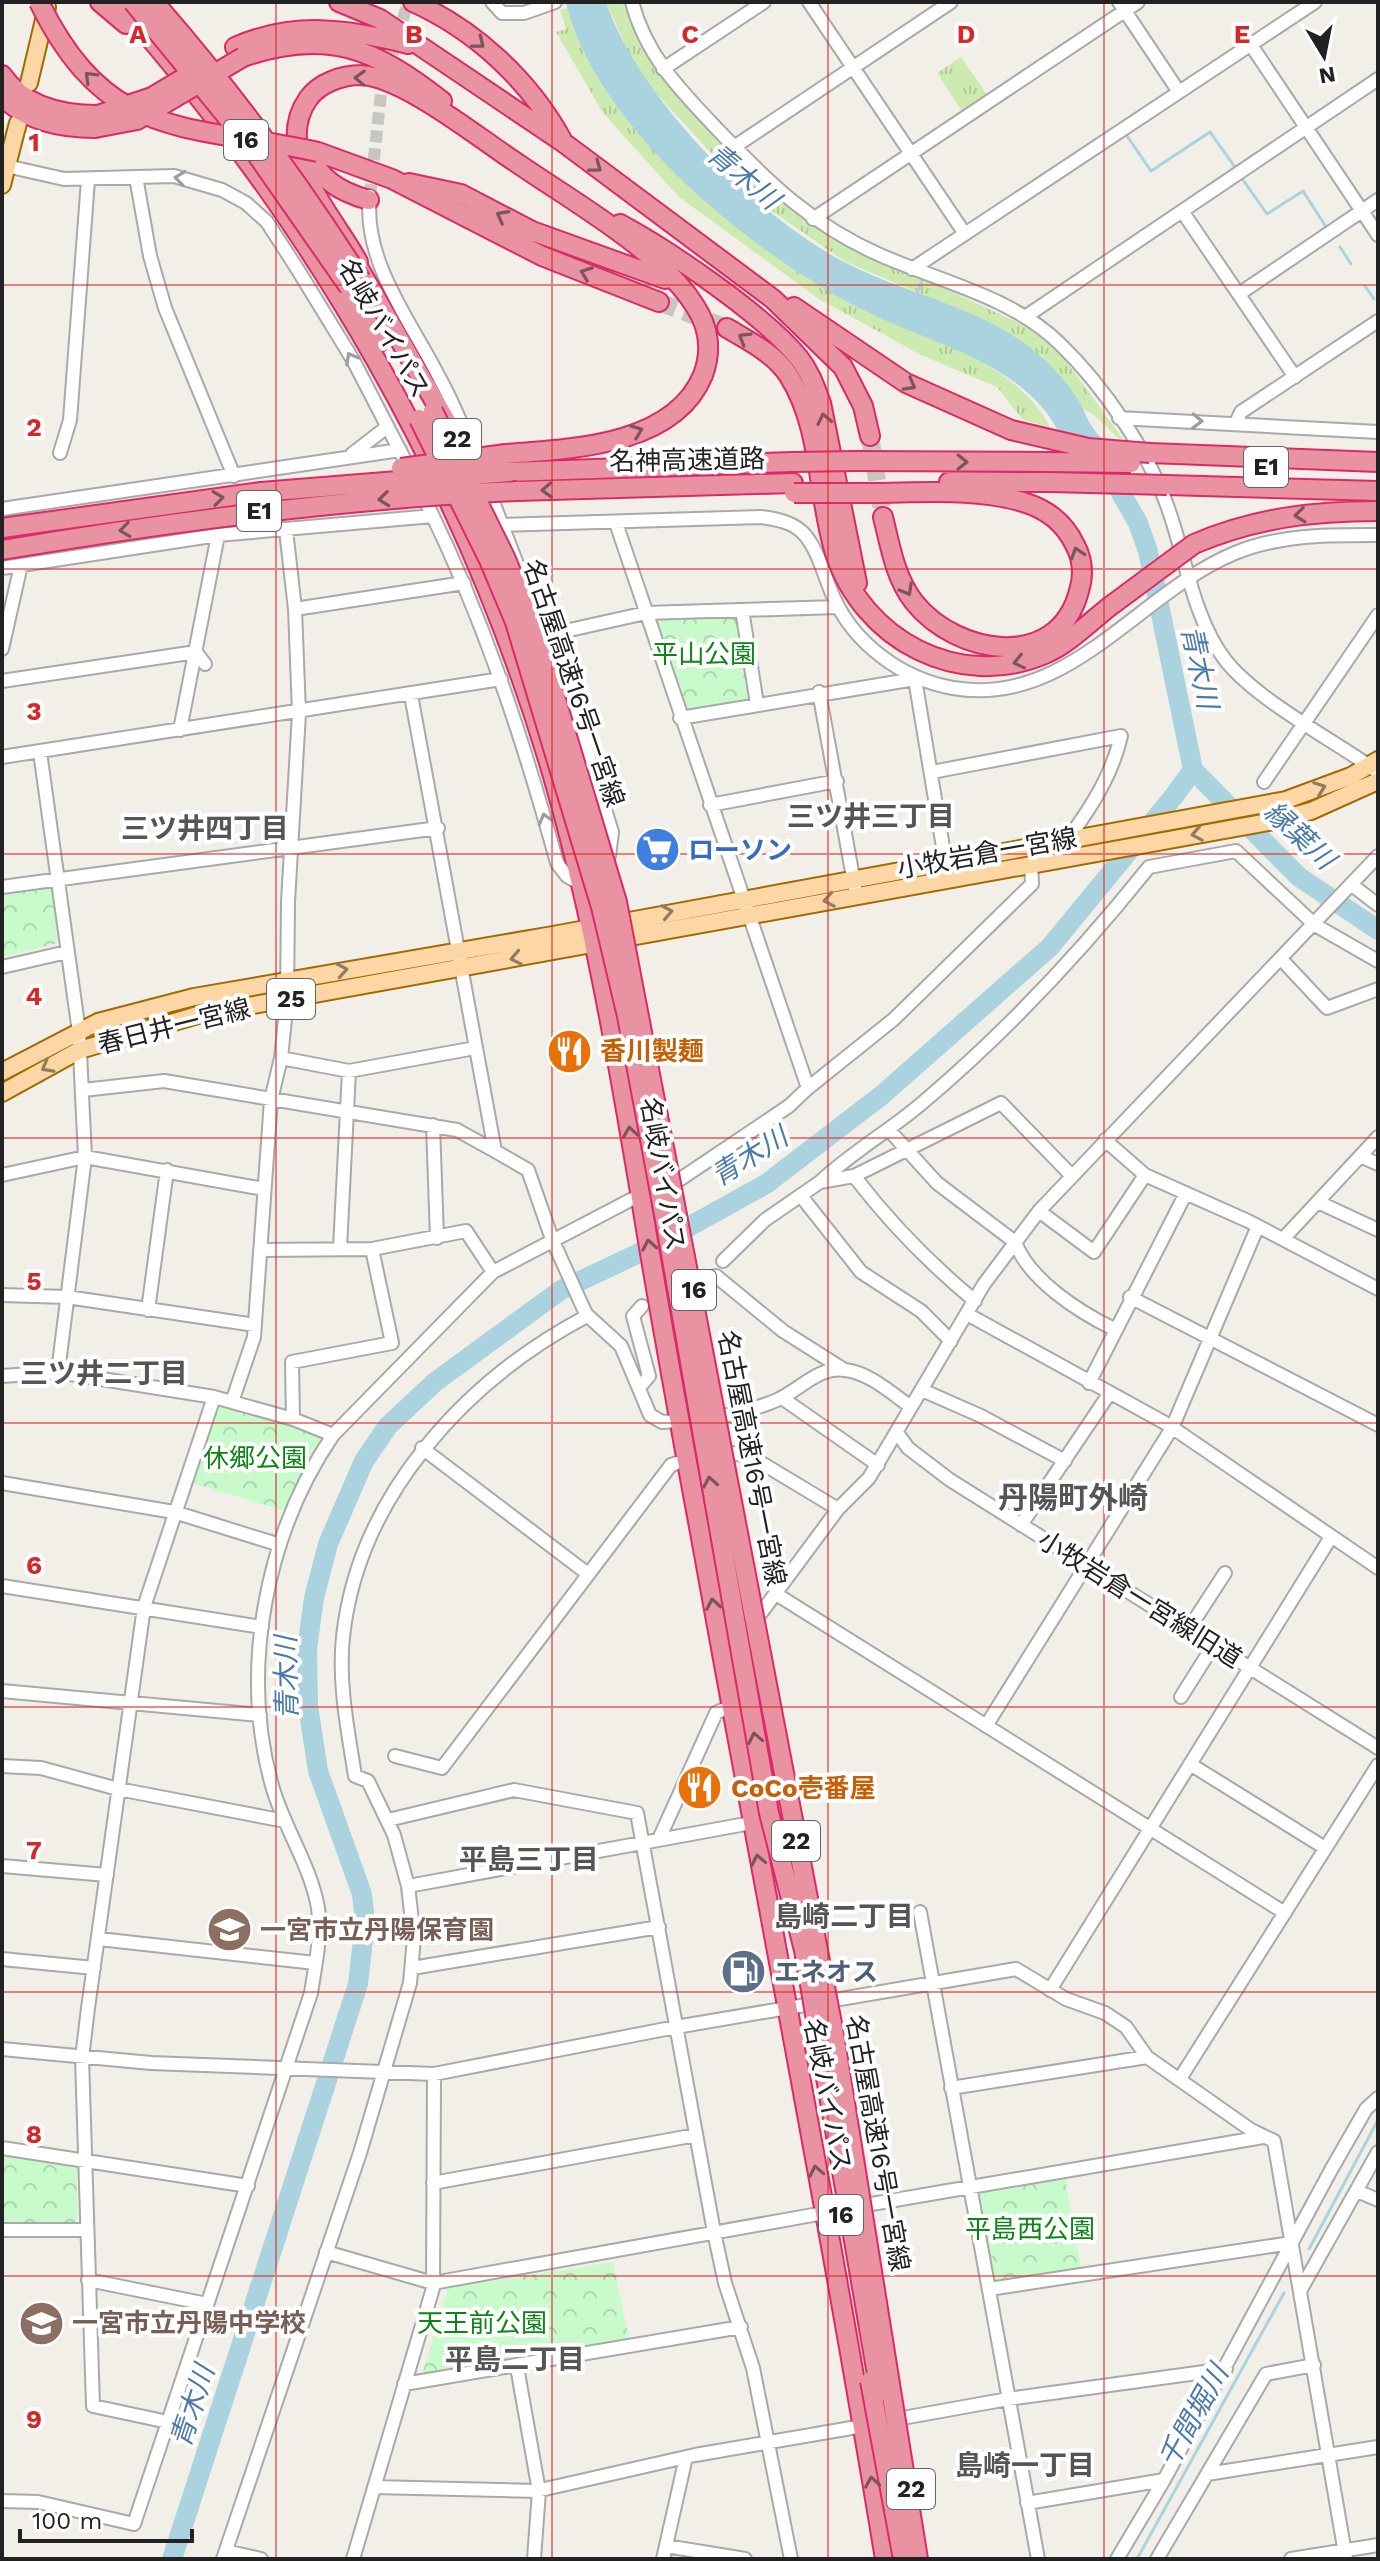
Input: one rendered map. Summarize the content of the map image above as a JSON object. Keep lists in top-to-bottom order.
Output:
{
  "streets": {
    "highway": [
      "16",
      "名岐バイパス",
      "22",
      "名神高速道路",
      "E1",
      "名古屋高速16号一宮線"
    ],
    "main road": ["小牧岩倉一宮線", "25", "春日井一宮線"],
    "street": ["小牧岩倉一宮線旧道"]
  },
  "crossings": [
    ["16", "名古屋高速16号一宮線"],
    ["名岐バイパス", "小牧岩倉一宮線"],
    ["名岐バイパス", "春日井一宮線"],
    ["名神高速道路", "E1"],
    ["小牧岩倉一宮線", "春日井一宮線"]
  ],
  "districts": [
    "三ツ井三丁目",
    "三ツ井四丁目",
    "三ツ井二丁目",
    "丹陽町外崎",
    "平島三丁目",
    "島崎二丁目",
    "平島二丁目",
    "島崎一丁目"
  ],
  "water": ["青木川", "縁葉川", "千間堀川"],
  "parks": [
    "平山公園",
    "休郷公園",
    "平島西公園",
    "天王前公園"
  ],
  "places": {
    "supermarket": ["ローソン"],
    "restaurant": ["香川製麺", "CoCo壱番屋"],
    "school or university": ["一宮市立丹陽保育園", "一宮市立丹陽中学校"],
    "fuel station": ["エネオス"]
  },
  "scale_bar": "100 m",
  "north": "bottom",
  "grid": {
    "columns": [
      "A",
      "B",
      "C",
      "D",
      "E"
    ],
    "rows": [
      "1",
      "2",
      "3",
      "4",
      "5",
      "6",
      "7",
      "8",
      "9"
    ]
  }
}
